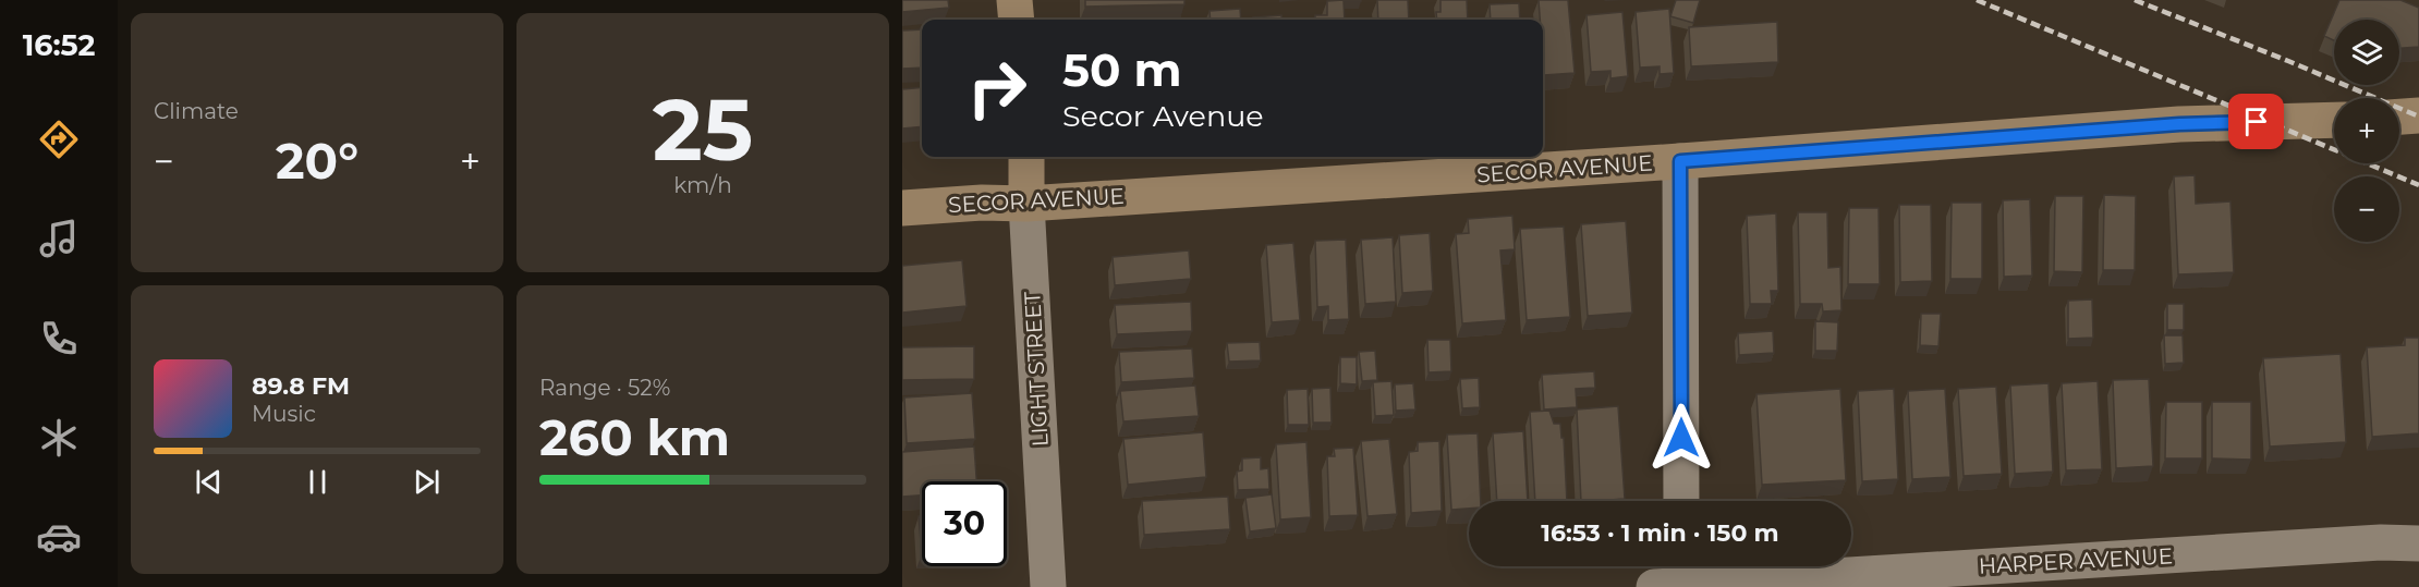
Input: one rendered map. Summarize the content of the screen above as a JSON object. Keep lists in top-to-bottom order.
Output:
{
  "streets": {
    "street": ["SECOR AVENUE", "LIGHT STREET", "HARPER AVENUE"]
  },
  "crossings": [
    ["SECOR AVENUE", "LIGHT STREET"]
  ],
  "page": {
    "tabs": "16:52",
    "tile": [
      "Climate",
      ["25", "km/h"],
      ["Range · 52%", "260 km"]
    ],
    "map_buttons": ["+", "−"],
    "turn": ["50 m", "Secor Avenue"],
    "heat": ["−", "20°", "+"],
    "song": ["89.8 FM", "Music"],
    "limit": "30",
    "trip": "16:53 · 1 min · 150 m"
  }
}
